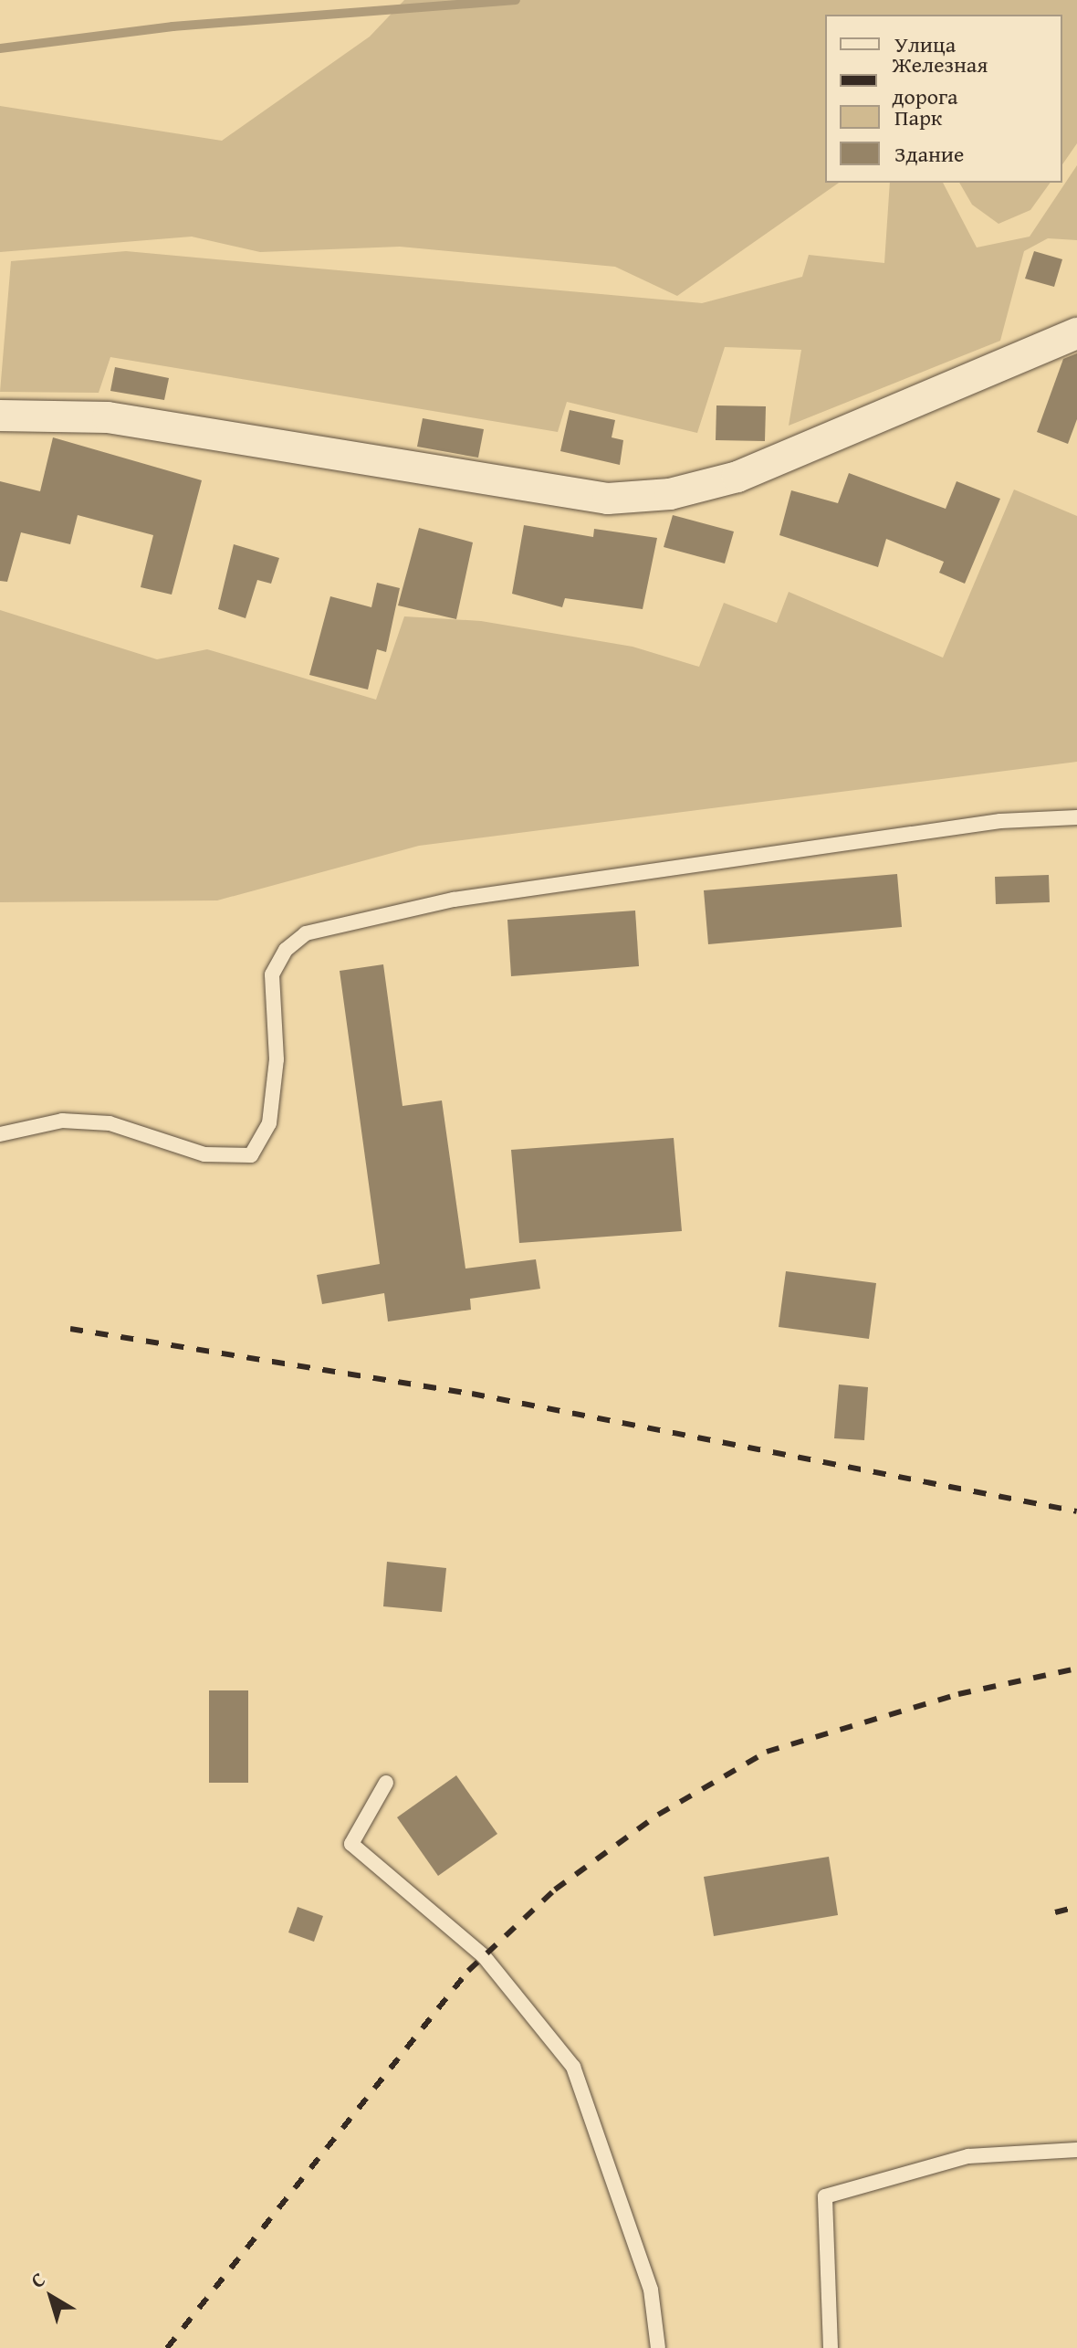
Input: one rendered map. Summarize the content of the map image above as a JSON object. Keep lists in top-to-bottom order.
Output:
{
  "legend": [
    "Улица",
    "Железная дорога",
    "Парк",
    "Здание"
  ],
  "north": "top left"
}
